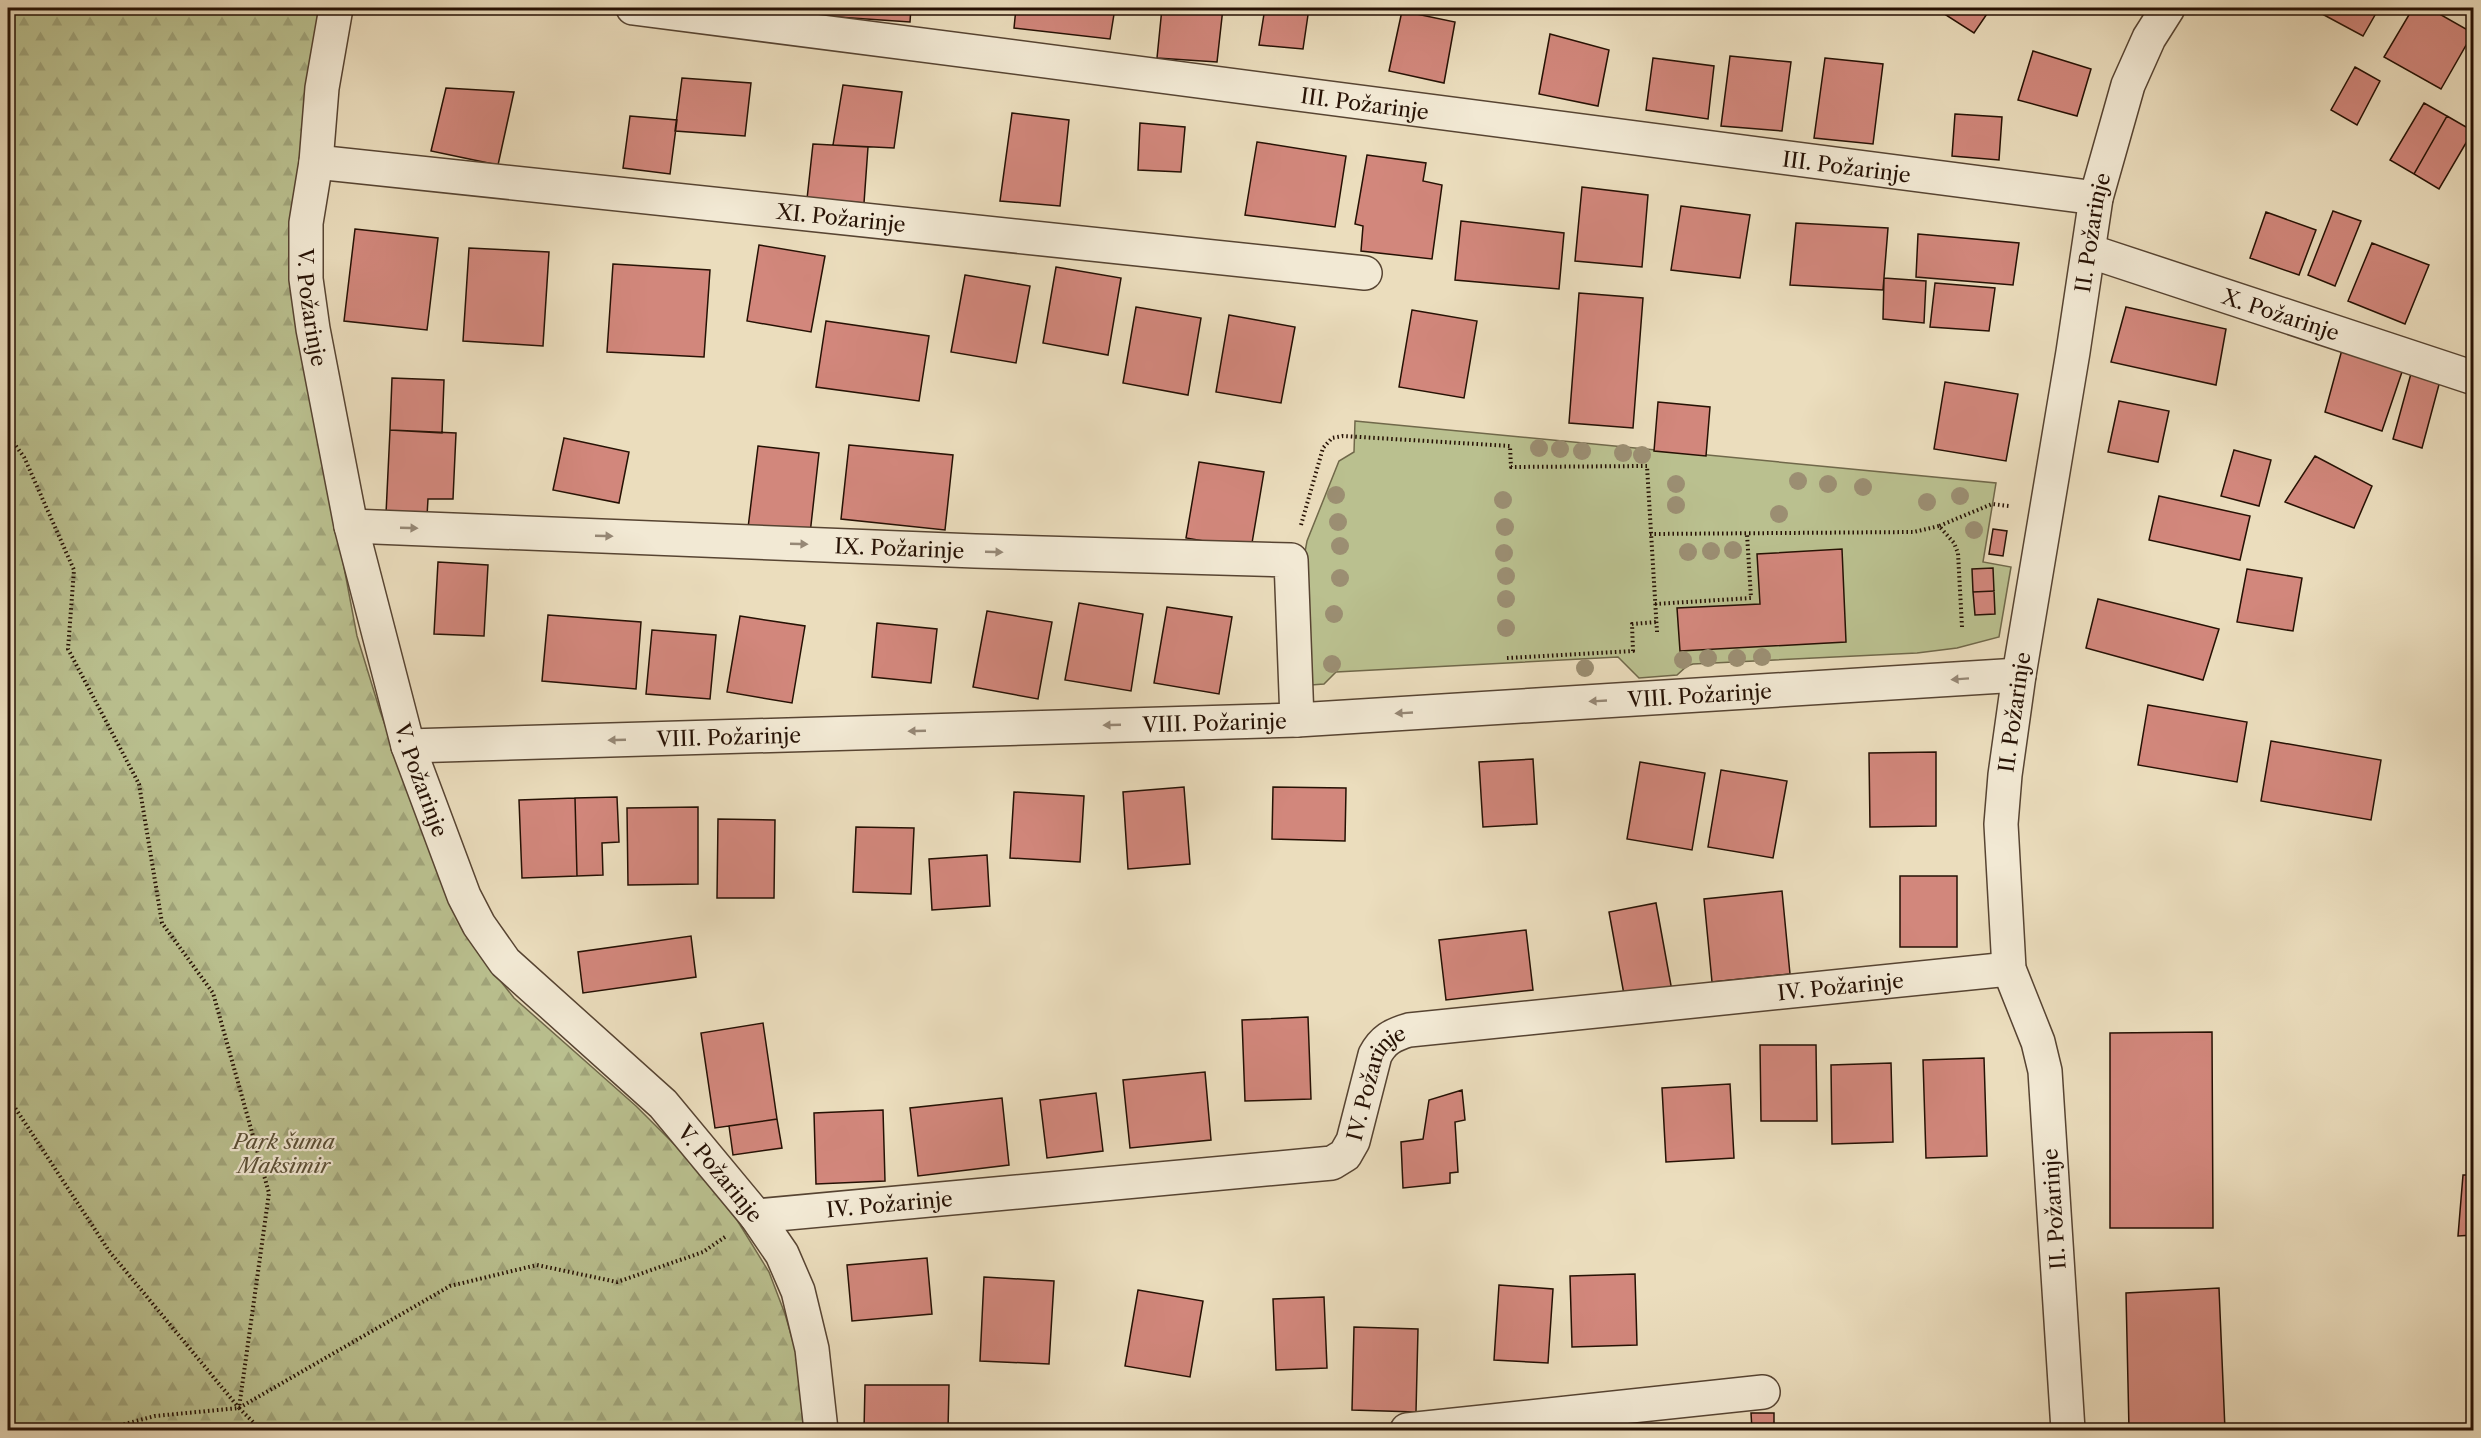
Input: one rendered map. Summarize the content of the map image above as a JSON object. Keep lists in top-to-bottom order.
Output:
{
  "streets": {
    "street": [
      "III. Požarinje",
      "XI. Požarinje",
      "II. Požarinje",
      "V. Požarinje",
      "X. Požarinje",
      "IX. Požarinje",
      "VIII. Požarinje",
      "IV. Požarinje"
    ]
  },
  "crossings": [
    ["III. Požarinje", "II. Požarinje"],
    ["XI. Požarinje", "V. Požarinje"],
    ["II. Požarinje", "X. Požarinje"],
    ["II. Požarinje", "VIII. Požarinje"],
    ["II. Požarinje", "IV. Požarinje"],
    ["V. Požarinje", "IX. Požarinje"],
    ["V. Požarinje", "VIII. Požarinje"],
    ["V. Požarinje", "IV. Požarinje"]
  ],
  "one_way": ["IX. Požarinje", "VIII. Požarinje"],
  "parks": ["Park šuma Maksimir"]
}
